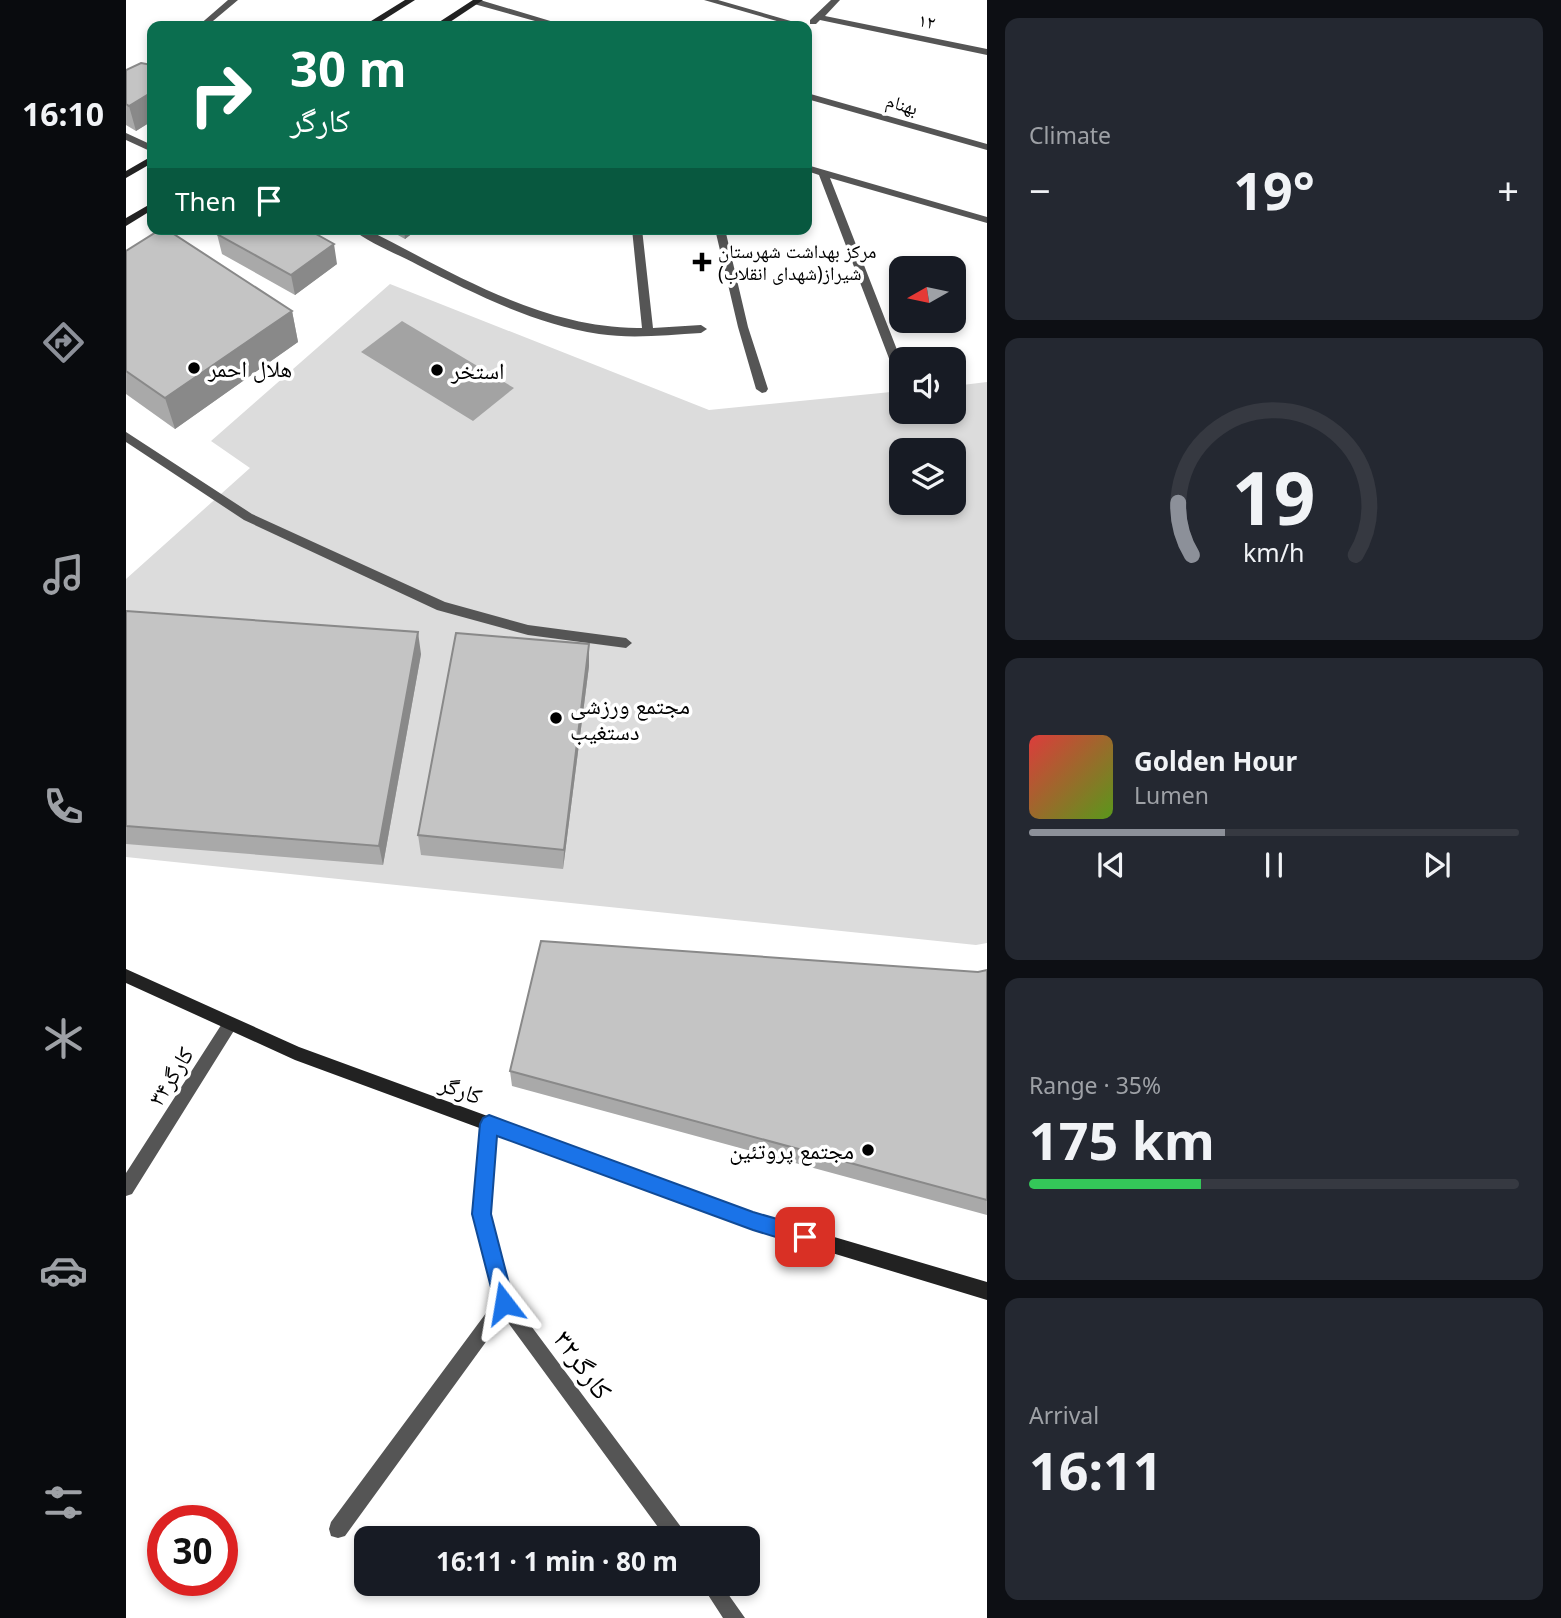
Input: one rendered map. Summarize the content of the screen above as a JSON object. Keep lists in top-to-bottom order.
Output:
{
  "streets": {
    "street": [
      "۱۲",
      "بهنام",
      "کارگر۳۴",
      "کارگر",
      "کارگر۳۲"
    ]
  },
  "crossings": [
    ["کارگر۳۴", "کارگر"],
    ["کارگر", "کارگر۳۲"]
  ],
  "places": {
    "health": ["مرکز بهداشت شهرستان شیراز(شهدای انقلاب)"],
    "other": [
      "هلال احمر",
      "استخر",
      "مجتمع ورزشی دستغیب",
      "مجتمع پروتئین"
    ]
  },
  "north": "left",
  "page": {
    "tabs": "16:10",
    "tile": [
      "Climate",
      ["Range · 35%", "175 km"],
      ["Arrival", "16:11"]
    ],
    "turn": ["30 m", "کارگر"],
    "heat": ["−", "19°", "+"],
    "then": "Then",
    "song": ["Golden Hour", "Lumen"],
    "limit": "30",
    "trip": "16:11 · 1 min · 80 m",
    "gauge": ["19", "km/h"]
  }
}
